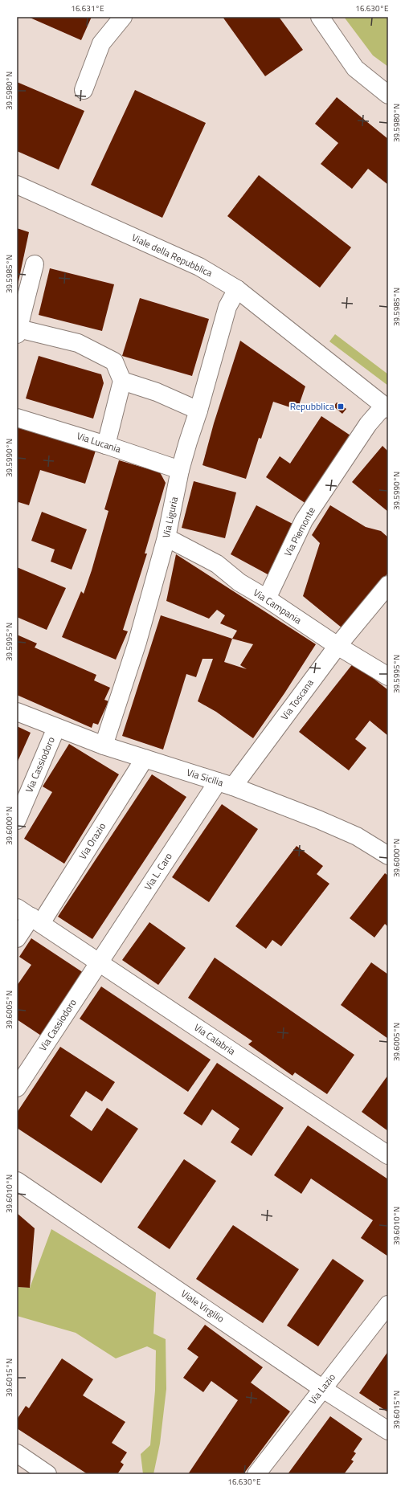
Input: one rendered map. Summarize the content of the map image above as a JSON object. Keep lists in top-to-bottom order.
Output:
{
  "streets": {
    "street": [
      "Viale della Repubblica",
      "Via Lucania",
      "Via Liguria",
      "Via Piemonte",
      "Via Campania",
      "Via Toscana",
      "Via Cassiodoro",
      "Via Sicilia",
      "Via Orazio",
      "Via L. Caro",
      "Via Calabria",
      "Viale Virgilio",
      "Via Lazio"
    ]
  },
  "crossings": [
    ["Viale della Repubblica", "Via Liguria"],
    ["Viale della Repubblica", "Via Piemonte"],
    ["Via Lucania", "Via Liguria"],
    ["Via Liguria", "Via Campania"],
    ["Via Liguria", "Via Sicilia"],
    ["Via Piemonte", "Via Campania"],
    ["Via Campania", "Via Toscana"],
    ["Via Toscana", "Via Sicilia"],
    ["Via Toscana", "Via L. Caro"],
    ["Via Cassiodoro", "Via Sicilia"],
    ["Via Cassiodoro", "Via L. Caro"],
    ["Via Cassiodoro", "Via Calabria"],
    ["Via Sicilia", "Via Orazio"],
    ["Via Sicilia", "Via L. Caro"],
    ["Via Orazio", "Via Calabria"],
    ["Via L. Caro", "Via Calabria"],
    ["Viale Virgilio", "Via Lazio"]
  ],
  "places": {
    "transit": ["Repubblica"]
  },
  "coordinates": [
    "16.631°E",
    "16.630°E",
    "39.5980°N",
    "39.5985°N",
    "39.5990°N",
    "39.5995°N",
    "39.6000°N",
    "39.6005°N",
    "39.6010°N",
    "39.6015°N"
  ]
}
